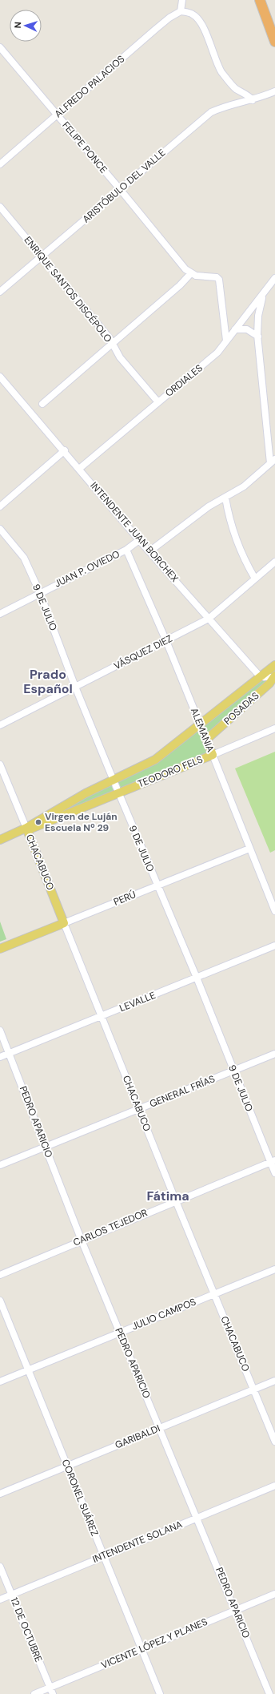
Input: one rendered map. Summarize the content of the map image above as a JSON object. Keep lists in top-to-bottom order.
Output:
{
  "streets": {
    "main road": [
      "POSADAS",
      "ALEMANIA",
      "TEODORO FELS",
      "CHACABUCO",
      "PERÚ"
    ],
    "street": [
      "ALFREDO PALACIOS",
      "FELIPE PONCE",
      "ARISTÓBULO DEL VALLE",
      "ENRIQUE SANTOS DISCÉPOLO",
      "ORDIALES",
      "INTENDENTE JUAN BORCHEX",
      "JUAN P. OVIEDO",
      "9 DE JULIO",
      "VÁSQUEZ DIEZ",
      "LEVALLE",
      "GENERAL FRÍAS",
      "PEDRO APARICIO",
      "CARLOS TEJEDOR",
      "JULIO CAMPOS",
      "GARIBALDI",
      "CORONEL SUÁREZ",
      "INTENDENTE SOLANA",
      "12 DE OCTUBRE",
      "VICENTE LÓPEZ Y PLANES"
    ]
  },
  "crossings": [
    ["ALFREDO PALACIOS", "FELIPE PONCE"],
    ["FELIPE PONCE", "ARISTÓBULO DEL VALLE"],
    ["ARISTÓBULO DEL VALLE", "ENRIQUE SANTOS DISCÉPOLO"],
    ["ENRIQUE SANTOS DISCÉPOLO", "ORDIALES"],
    ["ORDIALES", "INTENDENTE JUAN BORCHEX"],
    ["INTENDENTE JUAN BORCHEX", "JUAN P. OVIEDO"],
    ["INTENDENTE JUAN BORCHEX", "VÁSQUEZ DIEZ"],
    ["JUAN P. OVIEDO", "9 DE JULIO"],
    ["JUAN P. OVIEDO", "ALEMANIA"],
    ["9 DE JULIO", "VÁSQUEZ DIEZ"],
    ["9 DE JULIO", "TEODORO FELS"],
    ["9 DE JULIO", "PERÚ"],
    ["9 DE JULIO", "LEVALLE"],
    ["9 DE JULIO", "GENERAL FRÍAS"],
    ["9 DE JULIO", "CARLOS TEJEDOR"],
    ["VÁSQUEZ DIEZ", "ALEMANIA"],
    ["POSADAS", "ALEMANIA"],
    ["ALEMANIA", "TEODORO FELS"],
    ["ALEMANIA", "PERÚ"],
    ["CHACABUCO", "PERÚ"],
    ["CHACABUCO", "LEVALLE"],
    ["CHACABUCO", "GENERAL FRÍAS"],
    ["CHACABUCO", "CARLOS TEJEDOR"],
    ["CHACABUCO", "JULIO CAMPOS"],
    ["CHACABUCO", "GARIBALDI"],
    ["LEVALLE", "PEDRO APARICIO"],
    ["GENERAL FRÍAS", "PEDRO APARICIO"],
    ["PEDRO APARICIO", "CARLOS TEJEDOR"],
    ["PEDRO APARICIO", "JULIO CAMPOS"],
    ["PEDRO APARICIO", "GARIBALDI"],
    ["PEDRO APARICIO", "INTENDENTE SOLANA"],
    ["PEDRO APARICIO", "VICENTE LÓPEZ Y PLANES"],
    ["JULIO CAMPOS", "CORONEL SUÁREZ"],
    ["GARIBALDI", "CORONEL SUÁREZ"],
    ["CORONEL SUÁREZ", "INTENDENTE SOLANA"],
    ["CORONEL SUÁREZ", "VICENTE LÓPEZ Y PLANES"],
    ["INTENDENTE SOLANA", "12 DE OCTUBRE"],
    ["12 DE OCTUBRE", "VICENTE LÓPEZ Y PLANES"]
  ],
  "districts": ["Prado Español", "Fátima"],
  "places": ["Virgen de Luján Escuela Nº 29"],
  "north": "left"
}
